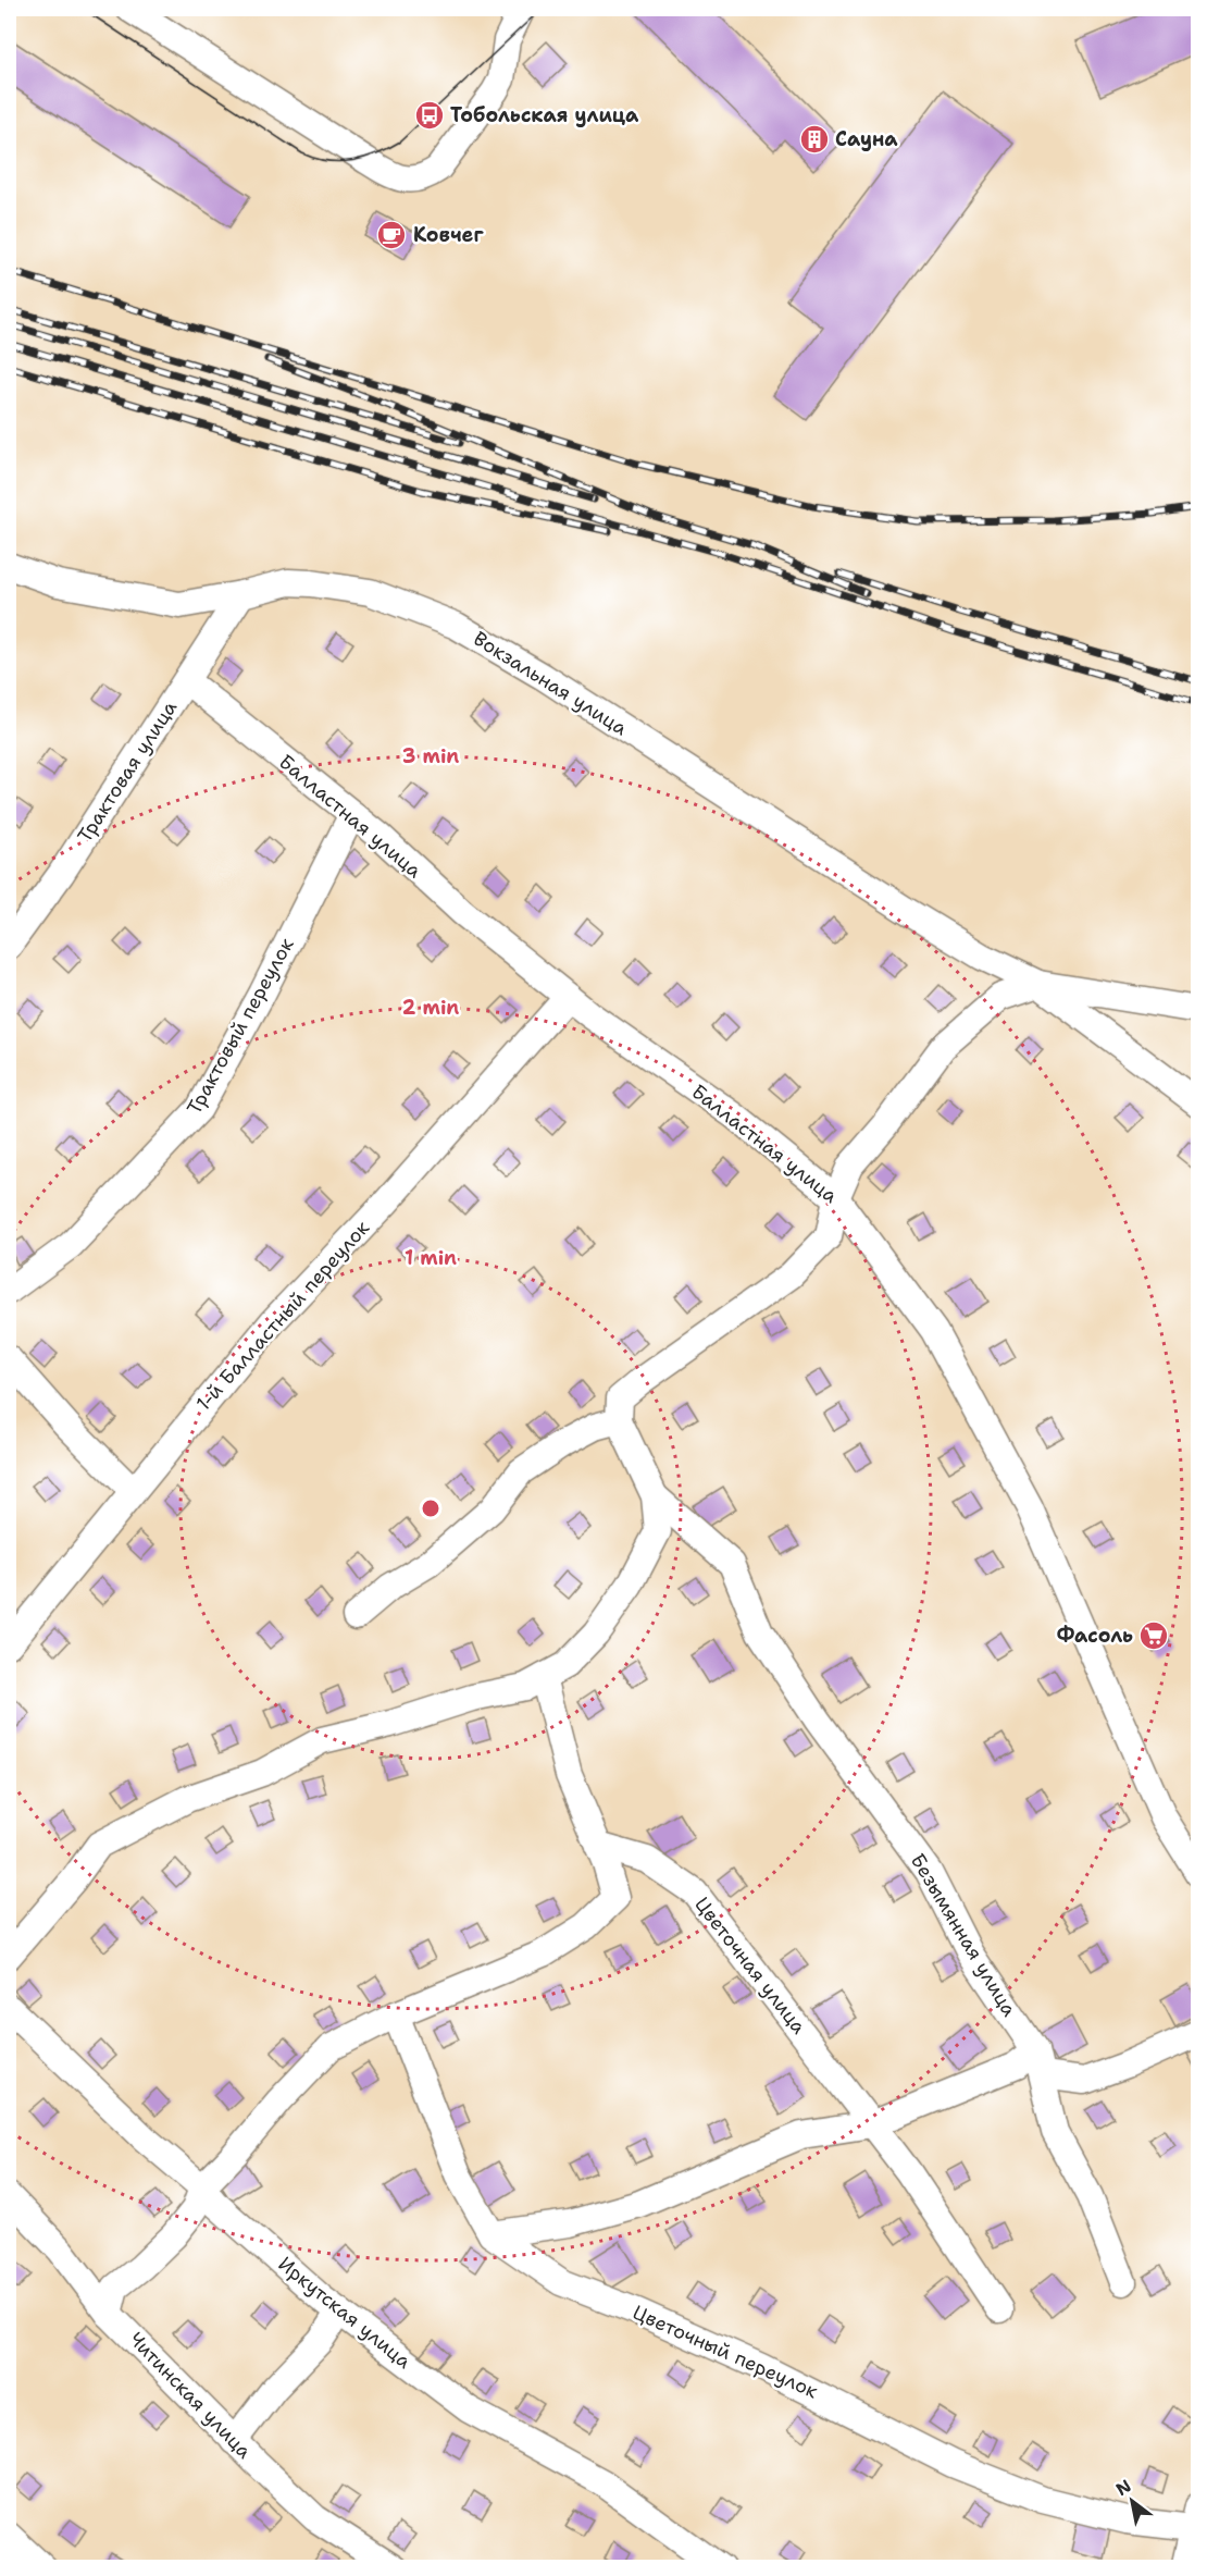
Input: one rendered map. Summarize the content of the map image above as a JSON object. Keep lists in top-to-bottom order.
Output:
{
  "streets": {
    "street": [
      "Вокзальная улица",
      "Трактовая улица",
      "Балластная улица",
      "Трактовый переулок",
      "1-й Балластный переулок",
      "Безымянная улица",
      "Цветочная улица",
      "Иркутская улица",
      "Цветочный переулок",
      "Читинская улица"
    ]
  },
  "crossings": [
    ["Вокзальная улица", "Трактовая улица"],
    ["Трактовая улица", "Балластная улица"],
    ["Балластная улица", "Трактовый переулок"],
    ["Балластная улица", "1-й Балластный переулок"]
  ],
  "places": {
    "bus stop": ["Тобольская улица"],
    "building": ["Сауна"],
    "cafe": ["Ковчег"],
    "supermarket": ["Фасоль"]
  },
  "north": "top left",
  "rings": ["3 min", "2 min", "1 min"]
}
